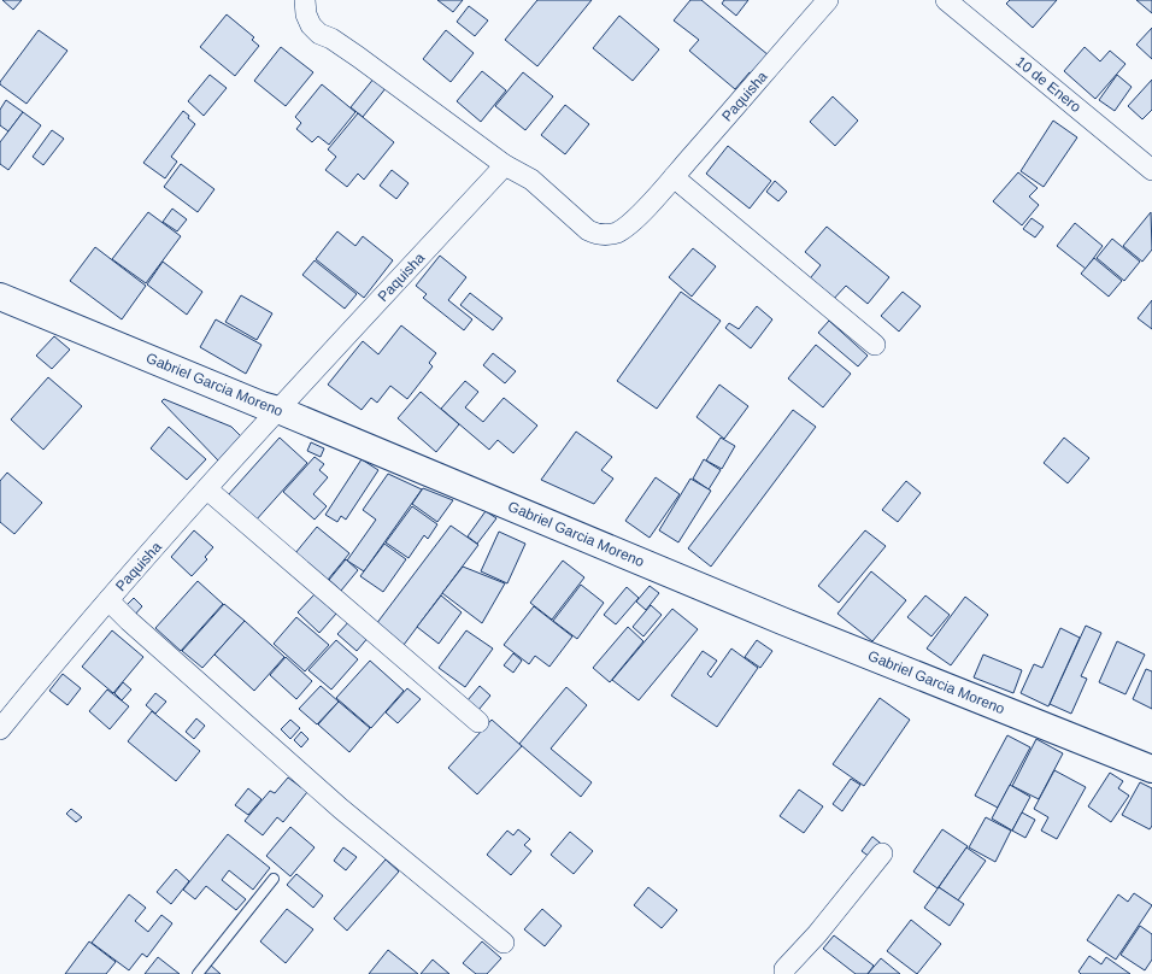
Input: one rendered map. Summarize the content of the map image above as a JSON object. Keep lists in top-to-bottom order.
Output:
{
  "streets": {
    "street": ["10 de Enero", "Paquisha", "Gabriel Garcia Moreno"]
  },
  "crossings": [
    ["Paquisha", "Gabriel Garcia Moreno"]
  ]
}
